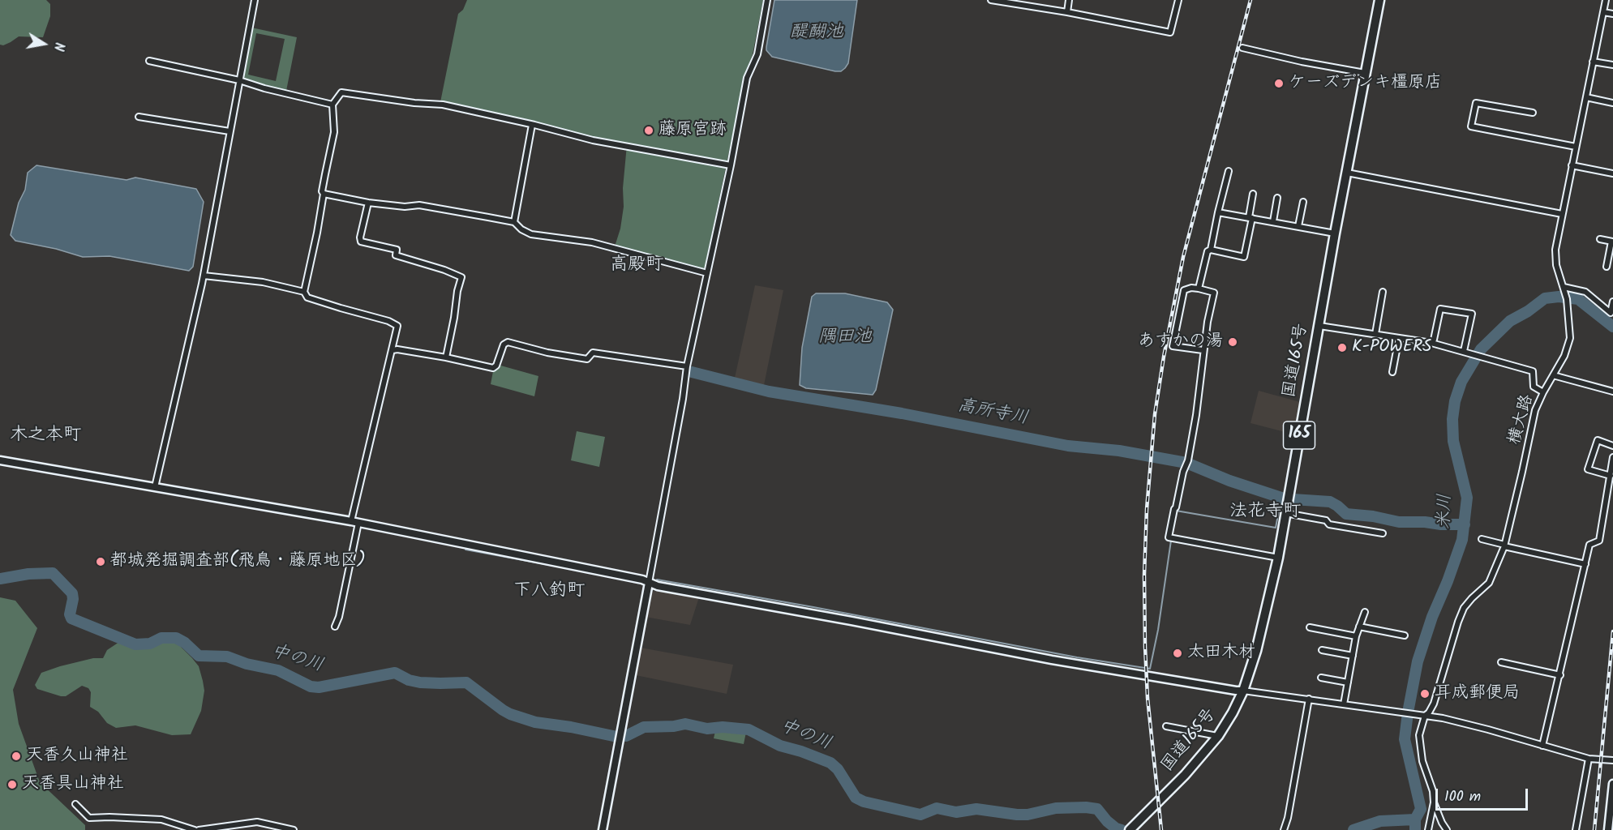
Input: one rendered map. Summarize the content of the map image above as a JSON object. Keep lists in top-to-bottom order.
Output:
{
  "streets": {
    "highway": ["国道165号", "165"],
    "street": ["横大路"]
  },
  "districts": [
    "高殿町",
    "木之本町",
    "法花寺町",
    "下八釣町"
  ],
  "water": [
    "醍醐池",
    "隅田池",
    "高所寺川",
    "米川",
    "中の川"
  ],
  "places": [
    "ケーズデンキ橿原店",
    "藤原宮跡",
    "あすかの湯",
    "K-POWERS",
    "都城発掘調査部(飛鳥・藤原地区)",
    "太田木材",
    "耳成郵便局",
    "天香久山神社",
    "天香具山神社"
  ],
  "scale_bar": "100 m",
  "north": "right"
}
